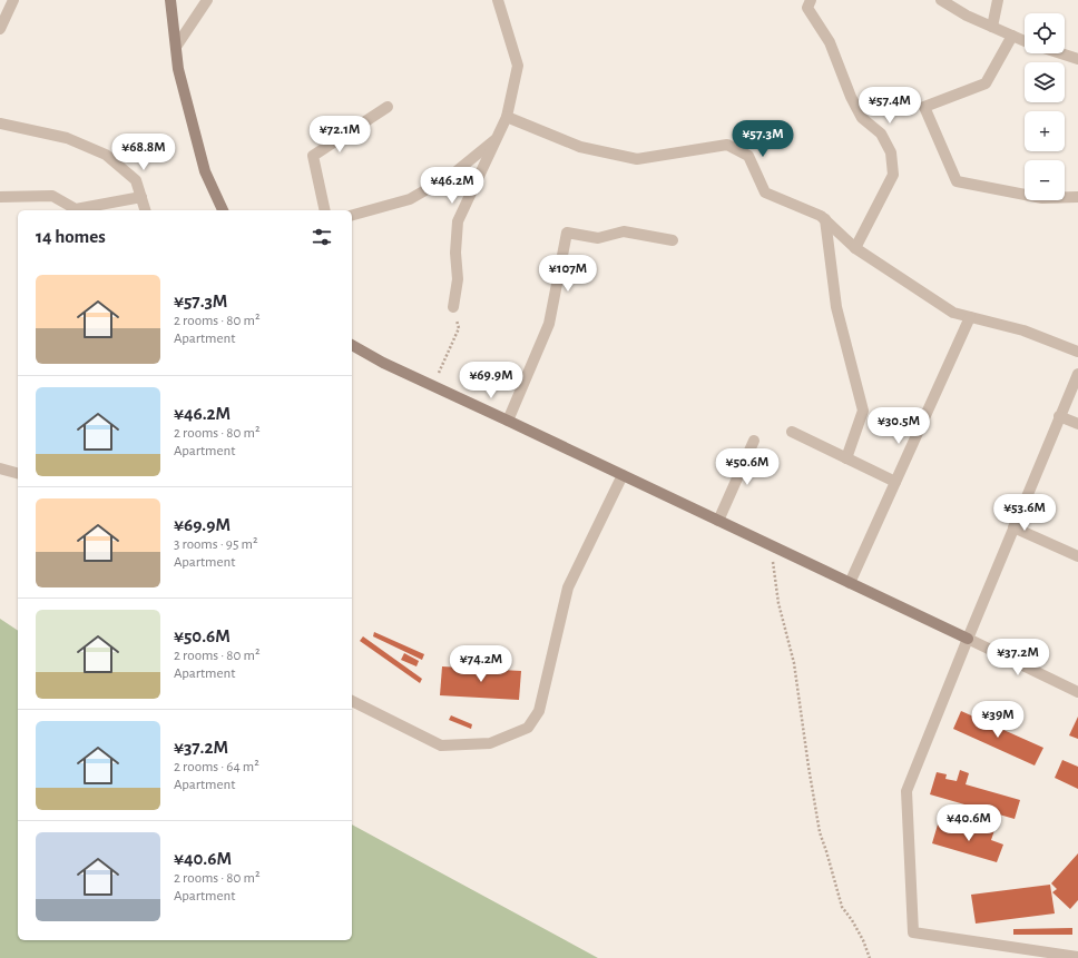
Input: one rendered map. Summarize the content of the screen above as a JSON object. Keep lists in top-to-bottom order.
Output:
{
  "page": {
    "map_buttons": ["+", "−"],
    "price": [
      "¥57.4M",
      "¥72.1M",
      "¥57.3M",
      "¥68.8M",
      "¥46.2M",
      "¥107M",
      "¥69.9M",
      "¥30.5M",
      "¥50.6M",
      "¥53.6M",
      "¥37.2M",
      "¥74.2M",
      "¥39M",
      "¥40.6M"
    ],
    "heading": "14 homes",
    "list": [
      {
        "name": "¥57.3M",
        "note": "2 rooms · 80 m² · Apartment"
      },
      {
        "name": "¥46.2M",
        "note": "2 rooms · 80 m² · Apartment"
      },
      {
        "name": "¥69.9M",
        "note": "3 rooms · 95 m² · Apartment"
      },
      {
        "name": "¥50.6M",
        "note": "2 rooms · 80 m² · Apartment"
      },
      {
        "name": "¥37.2M",
        "note": "2 rooms · 64 m² · Apartment"
      },
      {
        "name": "¥40.6M",
        "note": "2 rooms · 80 m² · Apartment"
      }
    ]
  }
}
